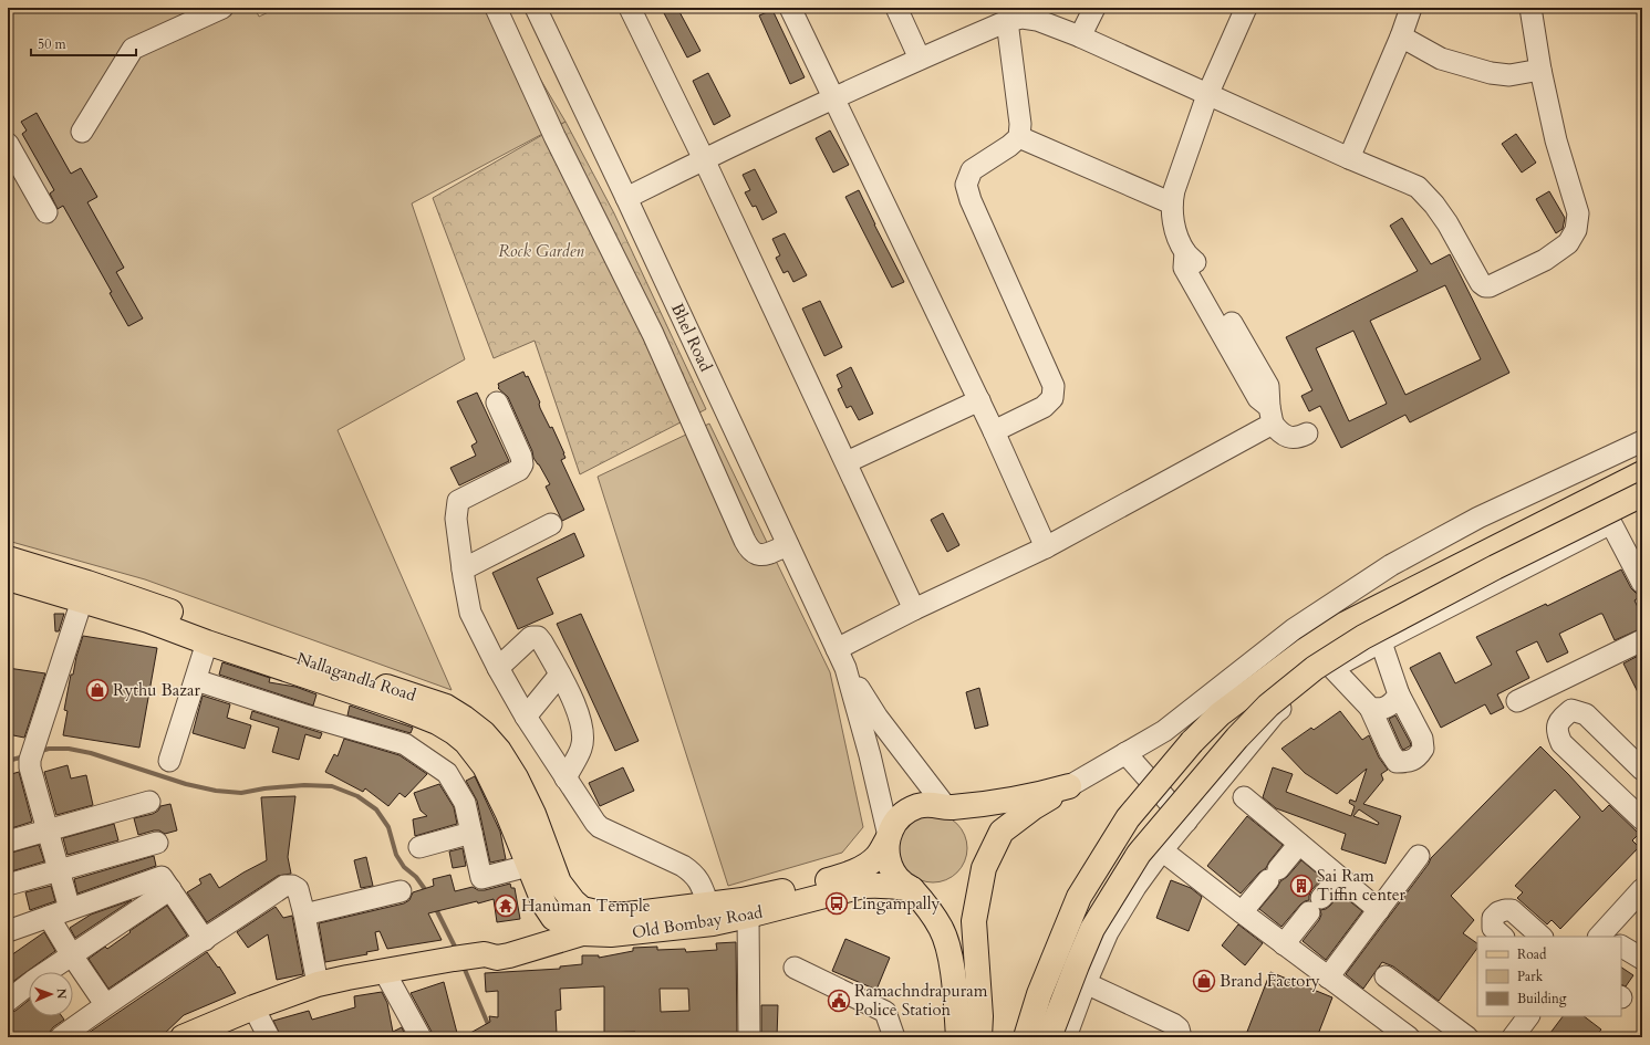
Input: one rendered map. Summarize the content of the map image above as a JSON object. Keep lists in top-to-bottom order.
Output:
{
  "streets": {
    "main road": ["Nallagandla Road", "Old Bombay Road"],
    "street": ["Bhel Road"]
  },
  "crossings": [
    ["Nallagandla Road", "Old Bombay Road"]
  ],
  "parks": ["Rock Garden"],
  "places": {
    "shop": ["Rythu Bazar", "Brand Factory"],
    "building": ["Sai Ram Tiffin center"],
    "bus stop": ["Lingampally"],
    "temple": ["Hanuman Temple"],
    "public building": ["Ramachndrapuram Police Station"]
  },
  "legend": ["Road", "Park", "Building"],
  "scale_bar": "50 m",
  "north": "right"
}
